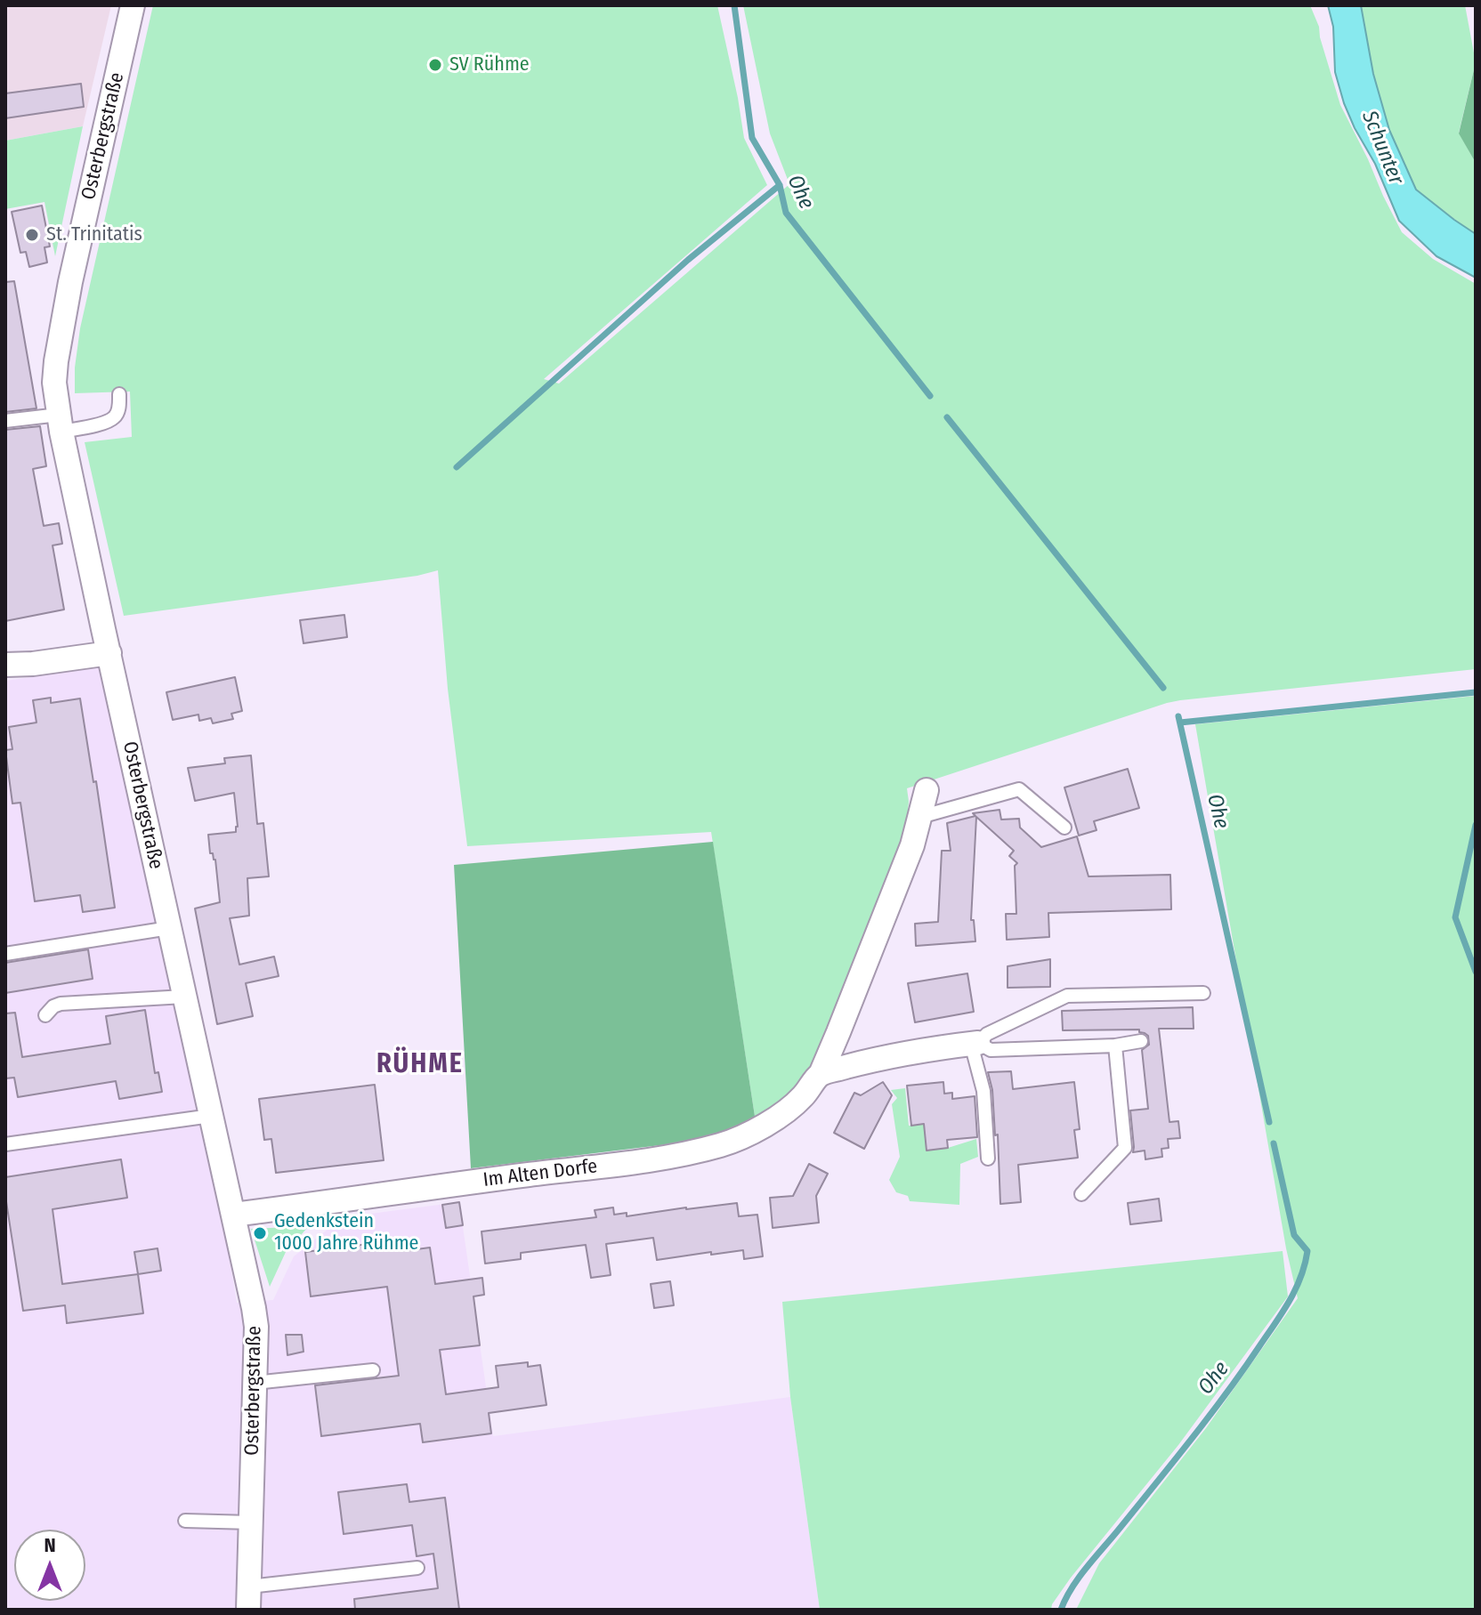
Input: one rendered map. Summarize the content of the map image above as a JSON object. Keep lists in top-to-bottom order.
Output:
{
  "streets": {
    "street": ["Osterbergstraße", "Im Alten Dorfe"]
  },
  "crossings": [
    ["Osterbergstraße", "Im Alten Dorfe"]
  ],
  "districts": ["RÜHME"],
  "water": ["Schunter", "Ohe"],
  "places": ["SV Rühme", "St. Trinitatis", "Gedenkstein 1000 Jahre Rühme"],
  "north": "top"
}
